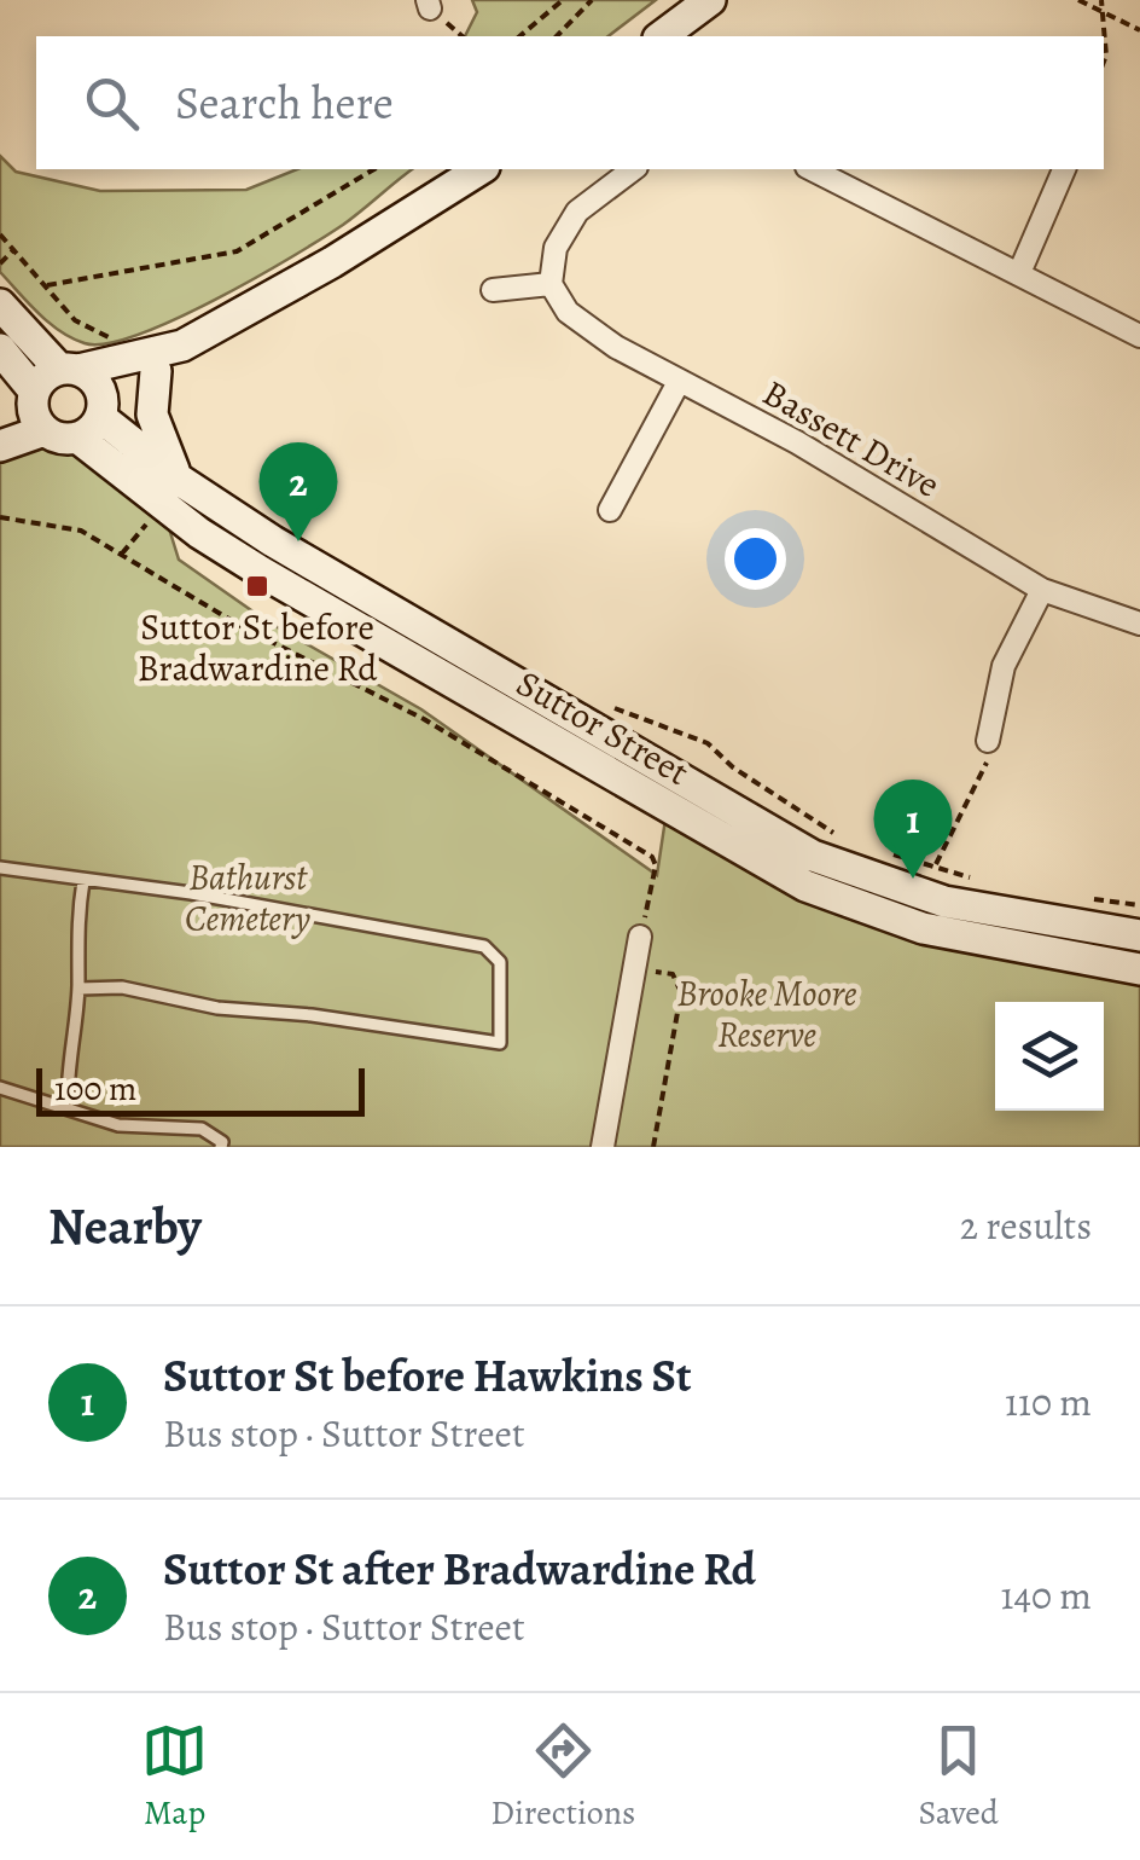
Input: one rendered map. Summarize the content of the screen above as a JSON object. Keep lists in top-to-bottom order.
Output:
{
  "streets": {
    "main road": ["Suttor Street"],
    "street": ["Bassett Drive"]
  },
  "parks": ["Bathurst Cemetery", "Brooke Moore Reserve"],
  "places": {
    "transit": ["Suttor St before Bradwardine Rd"]
  },
  "scale_bar": "100 m",
  "page": {
    "search": "Search here",
    "pins": ["2", "1"],
    "scale": "100 m",
    "heading": ["Nearby", "2 results"],
    "list": [
      {
        "mark": "1",
        "name": "Suttor St before Hawkins St",
        "note": "Bus stop · Suttor Street",
        "value": "110 m"
      },
      {
        "mark": "2",
        "name": "Suttor St after Bradwardine Rd",
        "note": "Bus stop · Suttor Street",
        "value": "140 m"
      }
    ],
    "nav": ["Map", "Directions", "Saved"]
  }
}
